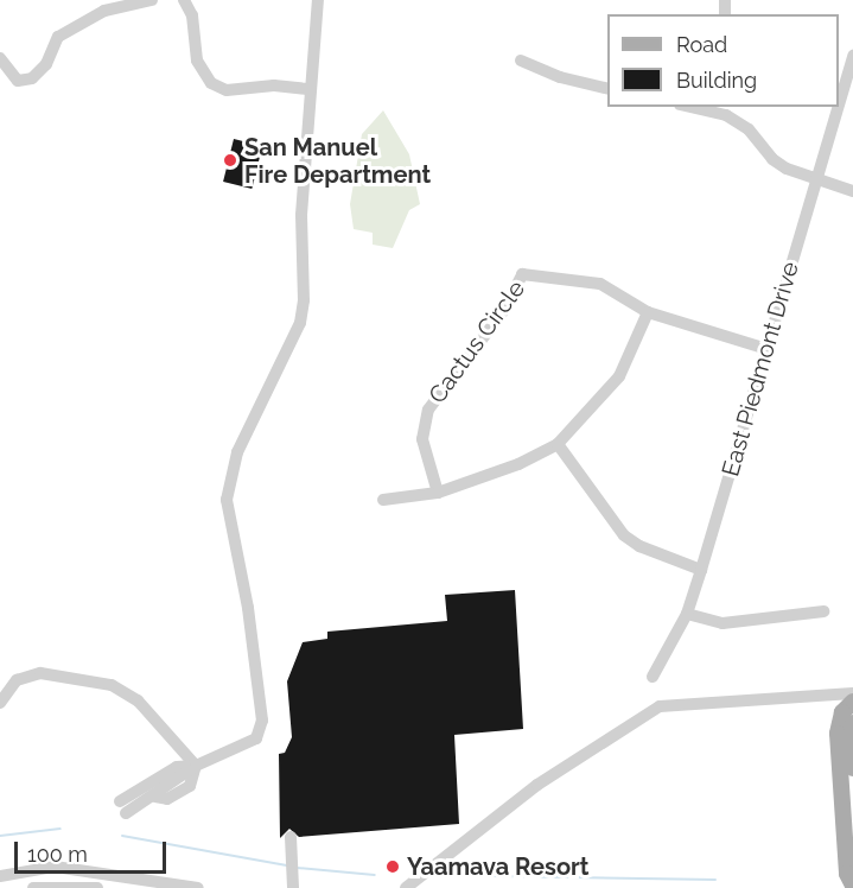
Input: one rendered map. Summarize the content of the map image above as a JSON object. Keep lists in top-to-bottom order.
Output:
{
  "streets": {
    "street": ["Cactus Circle", "East Piedmont Drive"]
  },
  "crossings": [
    ["Cactus Circle", "East Piedmont Drive"]
  ],
  "places": ["San Manuel Fire Department", "Yaamava Resort"],
  "legend": ["Road", "Building"],
  "scale_bar": "100 m"
}
